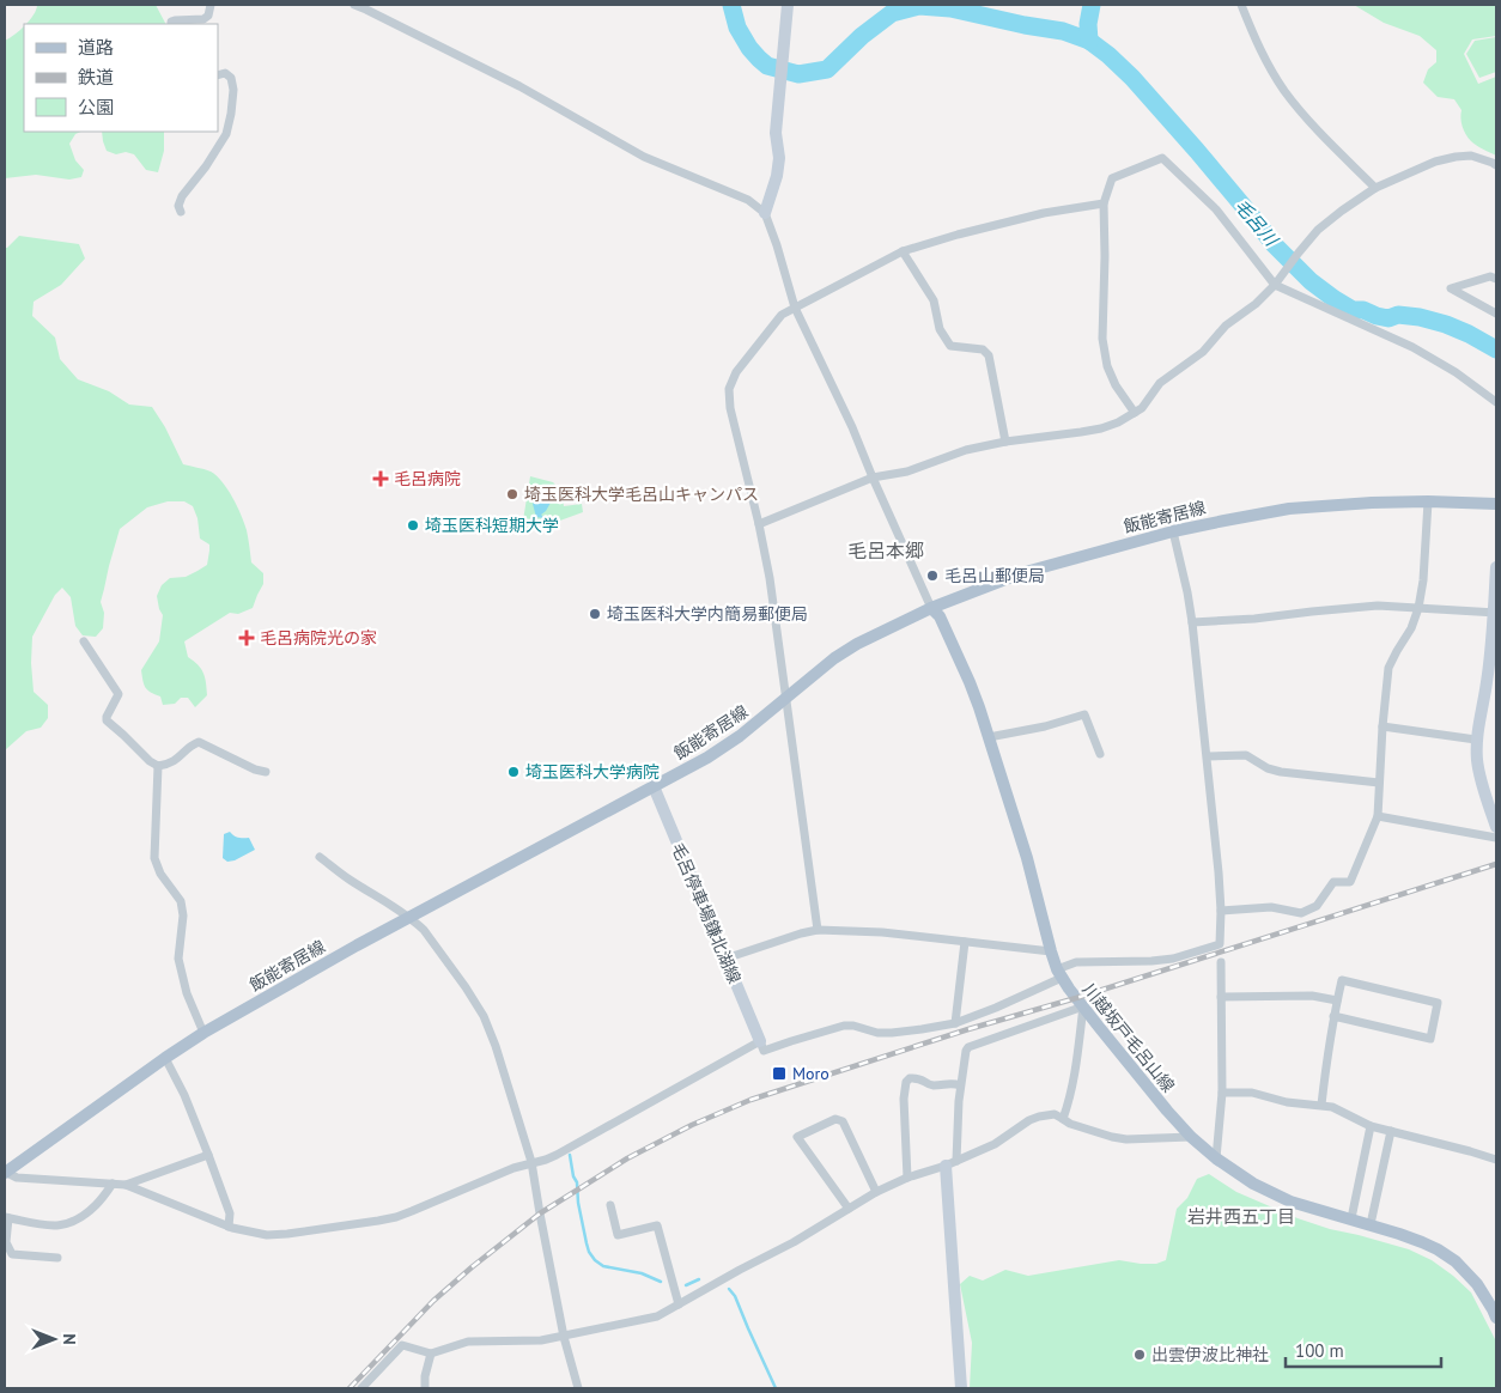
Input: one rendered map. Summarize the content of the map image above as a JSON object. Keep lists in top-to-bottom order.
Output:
{
  "streets": {
    "main road": ["飯能寄居線", "川越坂戸毛呂山線"],
    "street": ["毛呂停車場鎌北湖線"]
  },
  "crossings": [
    ["飯能寄居線", "毛呂停車場鎌北湖線"],
    ["飯能寄居線", "川越坂戸毛呂山線"]
  ],
  "districts": ["毛呂本郷", "岩井西五丁目"],
  "water": ["毛呂川"],
  "places": {
    "health": ["毛呂病院", "毛呂病院光の家"],
    "other": [
      "埼玉医科大学毛呂山キャンパス",
      "埼玉医科短期大学",
      "毛呂山郵便局",
      "埼玉医科大学内簡易郵便局",
      "埼玉医科大学病院",
      "出雲伊波比神社"
    ],
    "transit": ["Moro"]
  },
  "legend": ["道路", "鉄道", "公園"],
  "scale_bar": "100 m",
  "north": "right"
}
